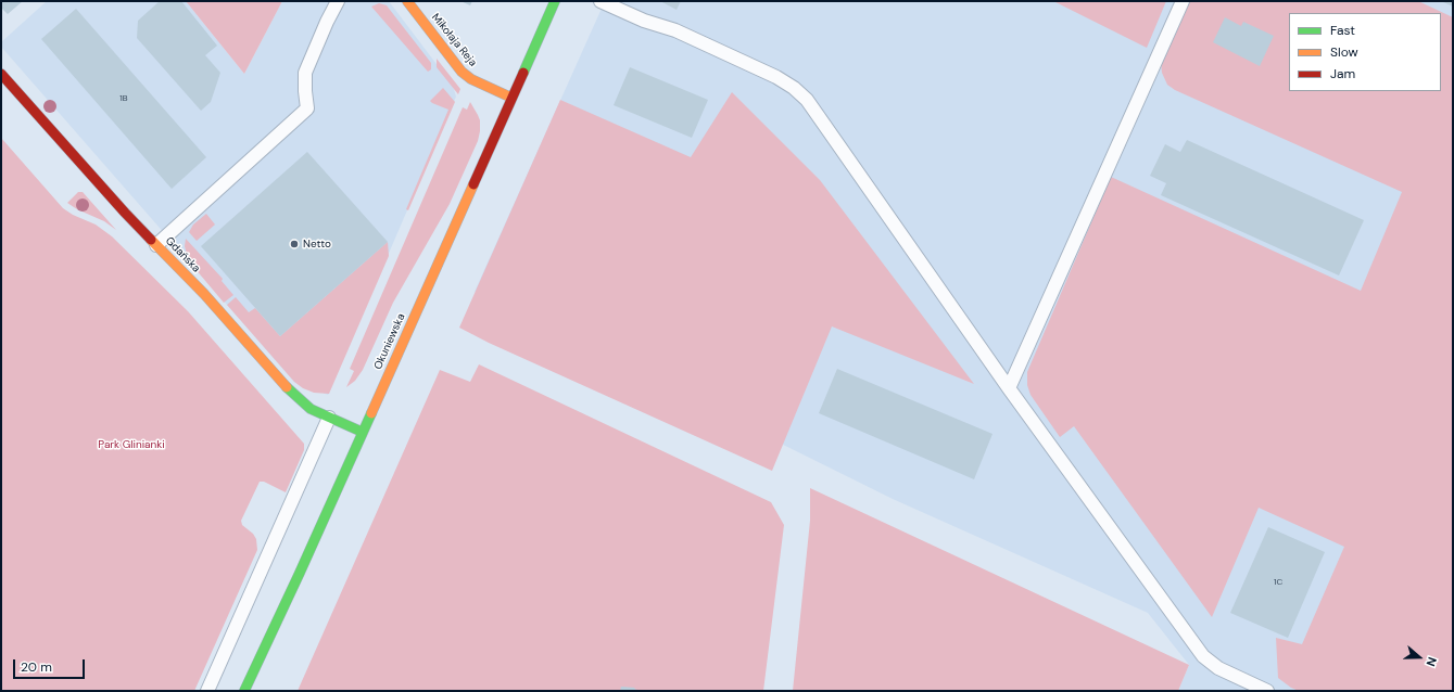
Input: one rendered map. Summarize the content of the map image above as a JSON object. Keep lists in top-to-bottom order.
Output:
{
  "streets": {
    "main road": ["Mikołaja Reja", "Gdańska", "Okuniewska"]
  },
  "crossings": [
    ["Mikołaja Reja", "Okuniewska"],
    ["Gdańska", "Okuniewska"]
  ],
  "parks": ["Park Glinianki"],
  "places": ["Netto"],
  "house_numbers": ["1B", "1C"],
  "legend": ["Fast", "Slow", "Jam"],
  "scale_bar": "20 m",
  "north": "right"
}
